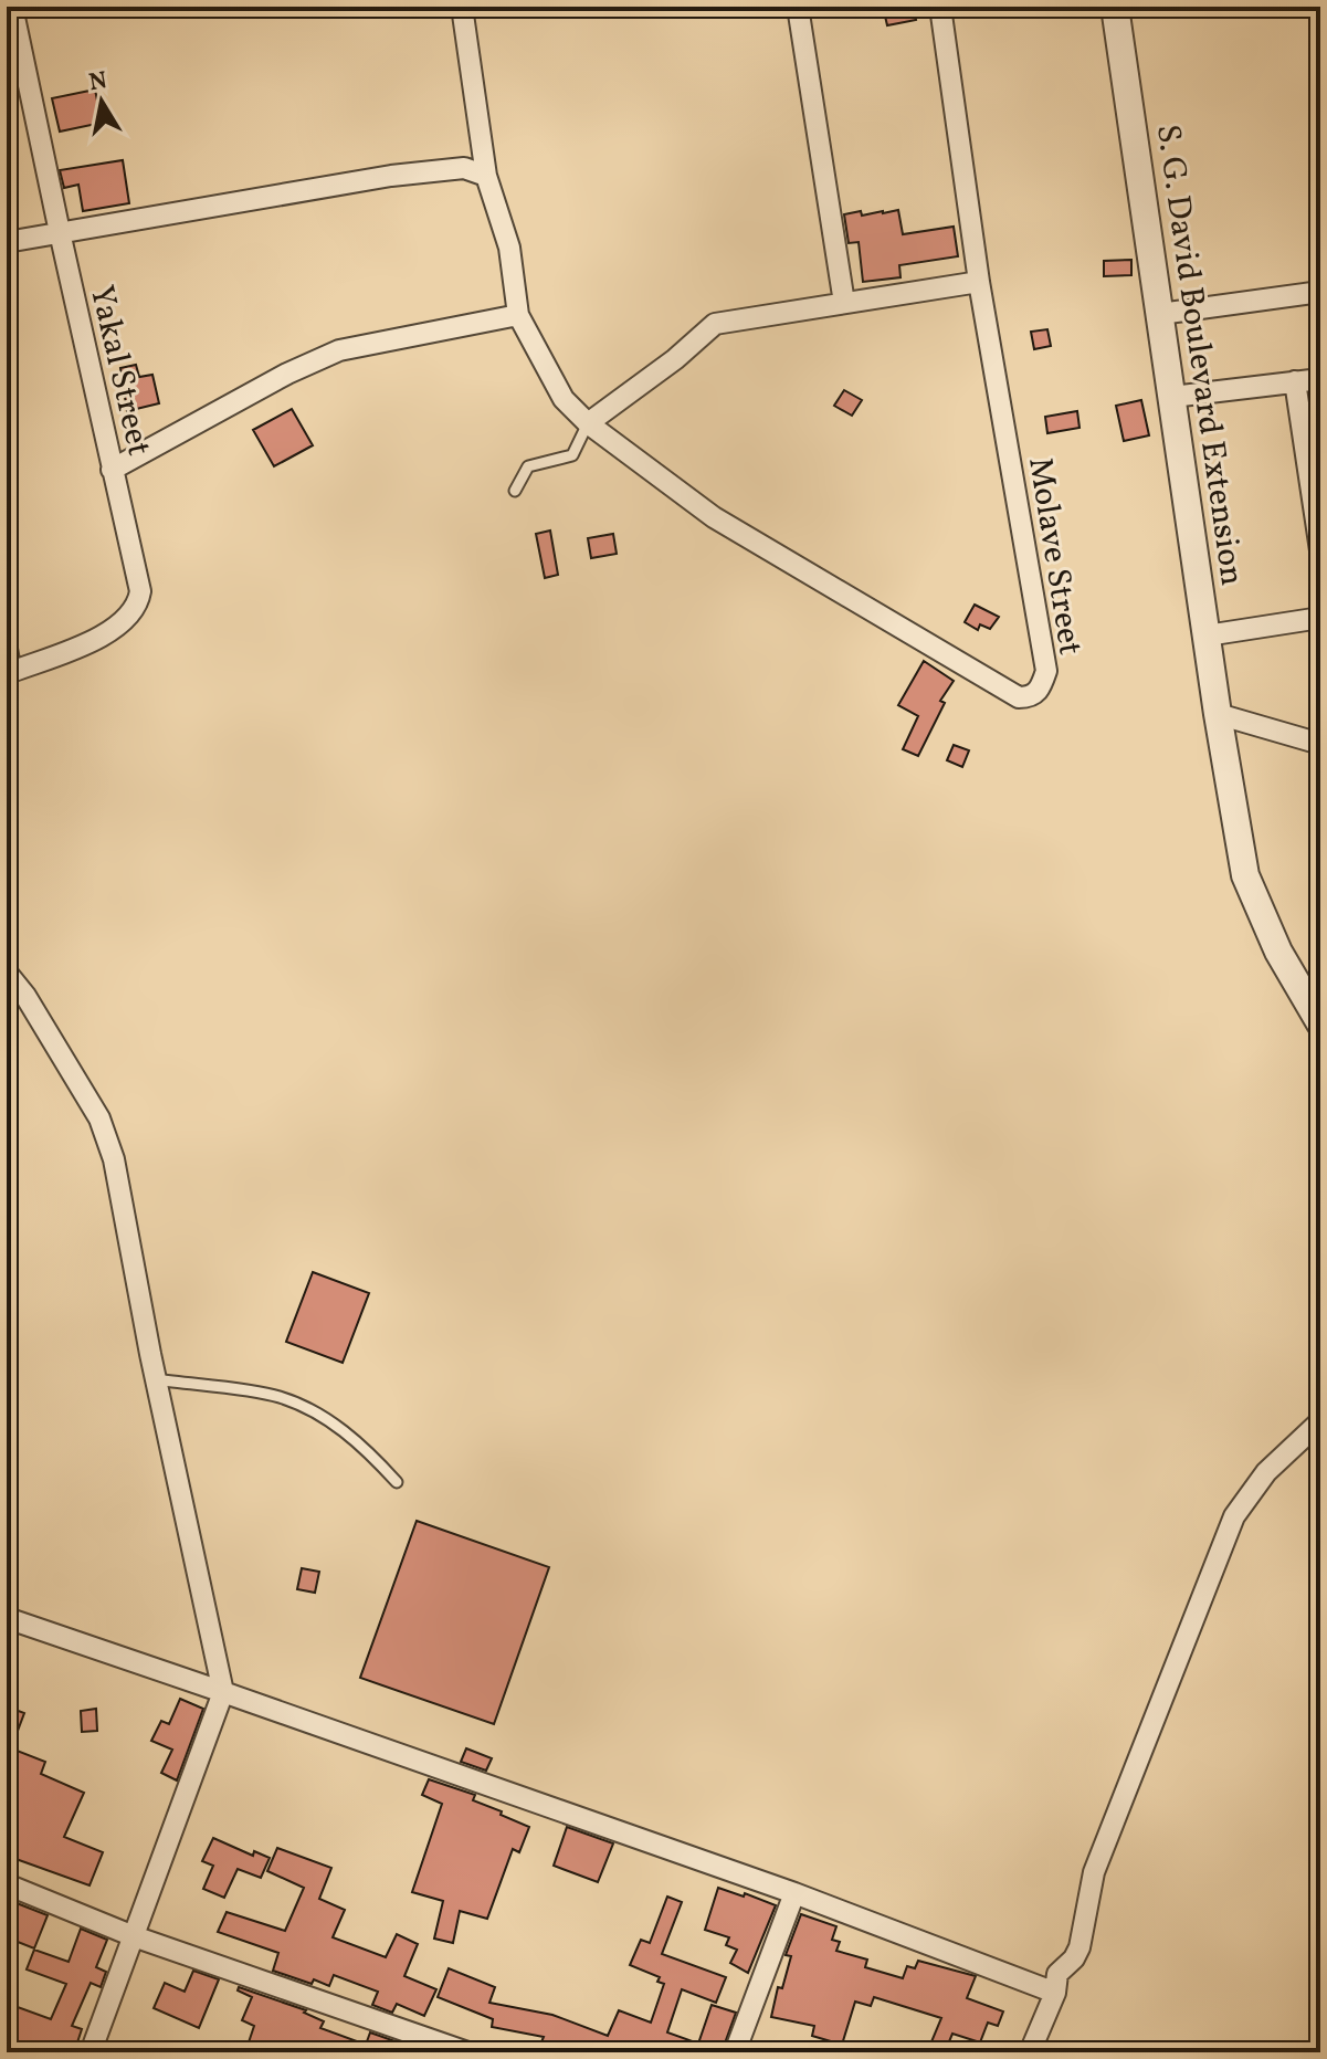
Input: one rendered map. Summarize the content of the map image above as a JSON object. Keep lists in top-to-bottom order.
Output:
{
  "streets": {
    "street": ["S. G. David Boulevard Extension", "Yakal Street", "Molave Street"]
  },
  "north": "top"
}
